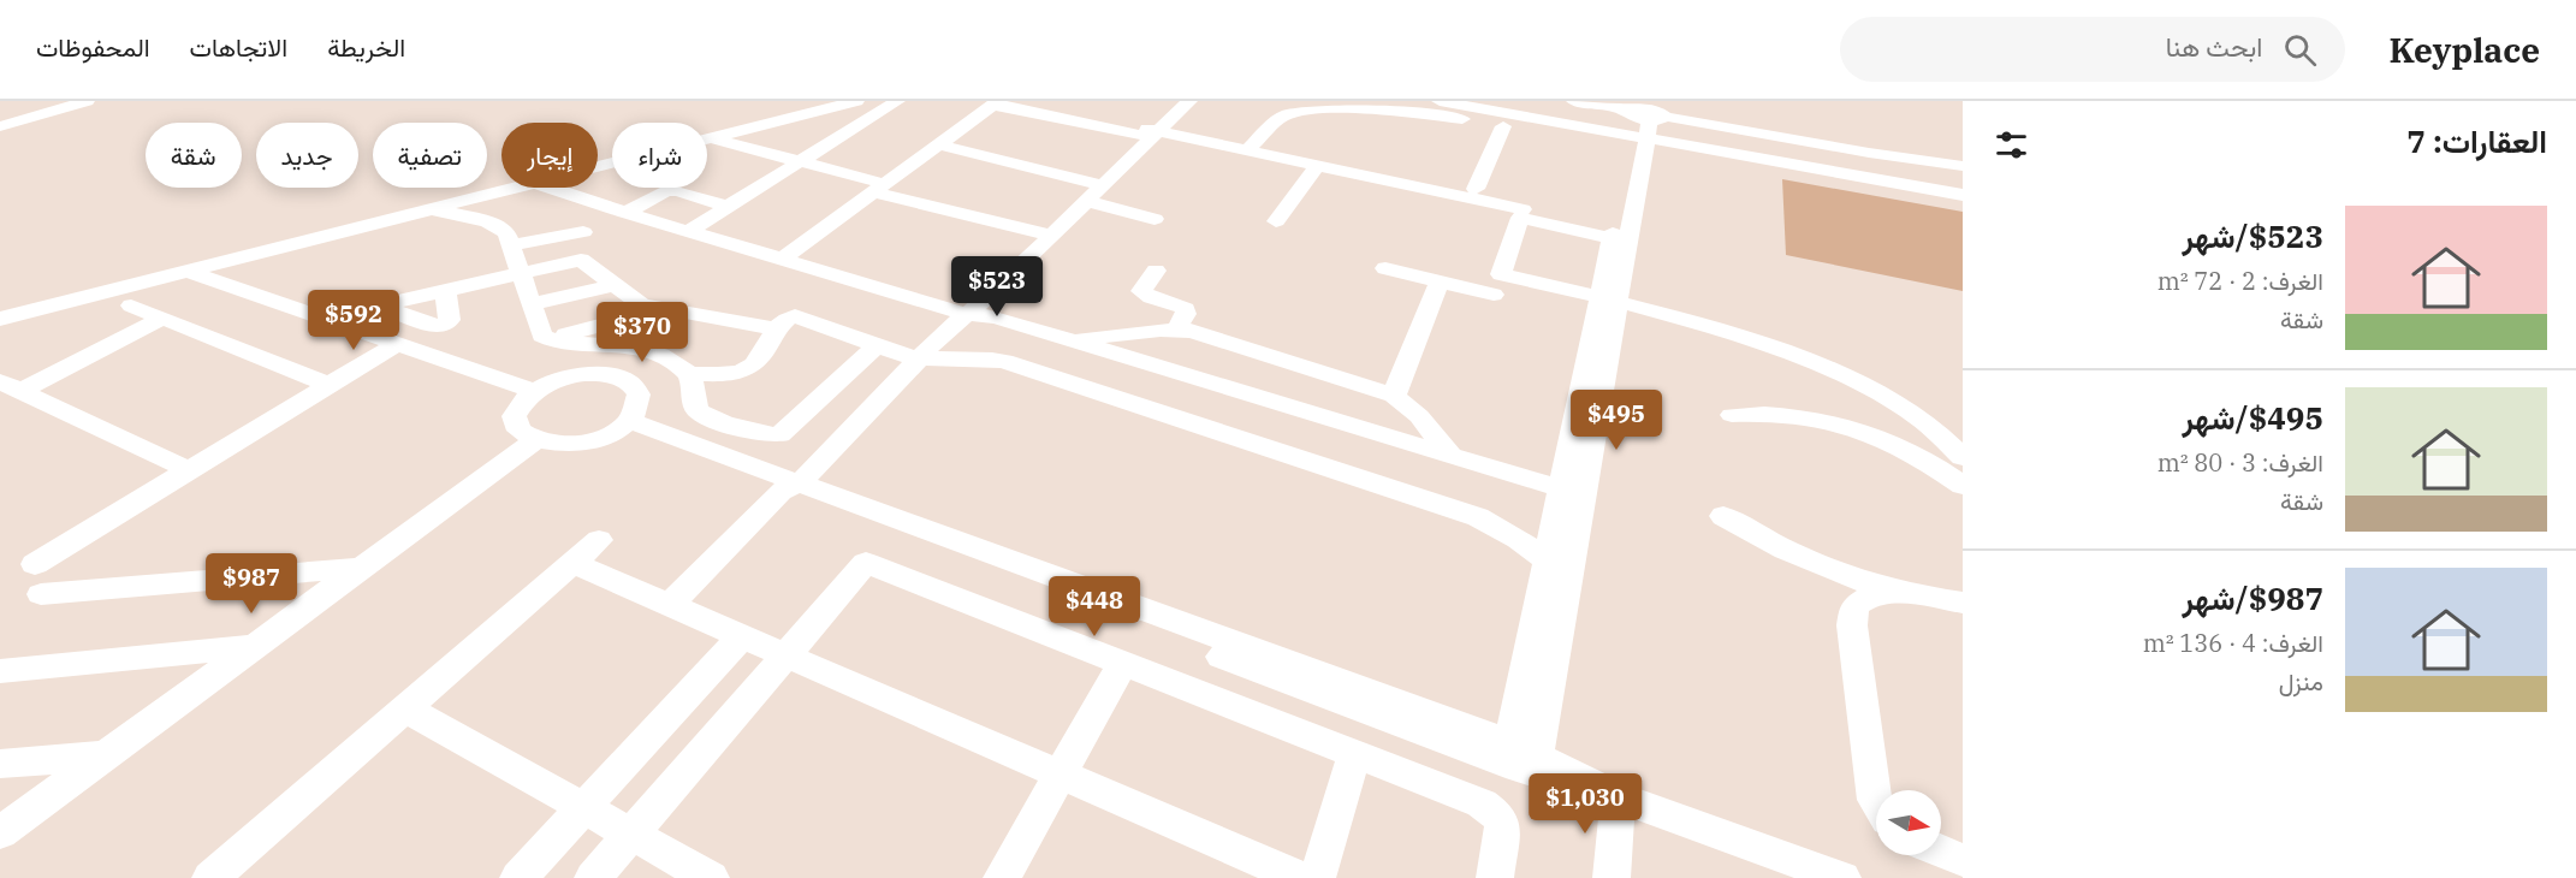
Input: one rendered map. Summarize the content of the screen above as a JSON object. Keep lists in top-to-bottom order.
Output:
{
  "north": "right",
  "page": {
    "header": "Keyplace",
    "search": "ابحث هنا",
    "nav": ["الخريطة", "الاتجاهات", "المحفوظات"],
    "heading": "العقارات: 7",
    "chip": [
      "شراء",
      "إيجار",
      "تصفية",
      "جديد",
      "شقة"
    ],
    "list": [
      {
        "name": "$523/شهر",
        "note": "الغرف: 2 · 72 m² · شقة"
      },
      {
        "name": "$495/شهر",
        "note": "الغرف: 3 · 80 m² · شقة"
      },
      {
        "name": "$987/شهر",
        "note": "الغرف: 4 · 136 m² · منزل"
      }
    ],
    "price": [
      "$523",
      "$592",
      "$370",
      "$495",
      "$987",
      "$448",
      "$1,030"
    ]
  }
}
